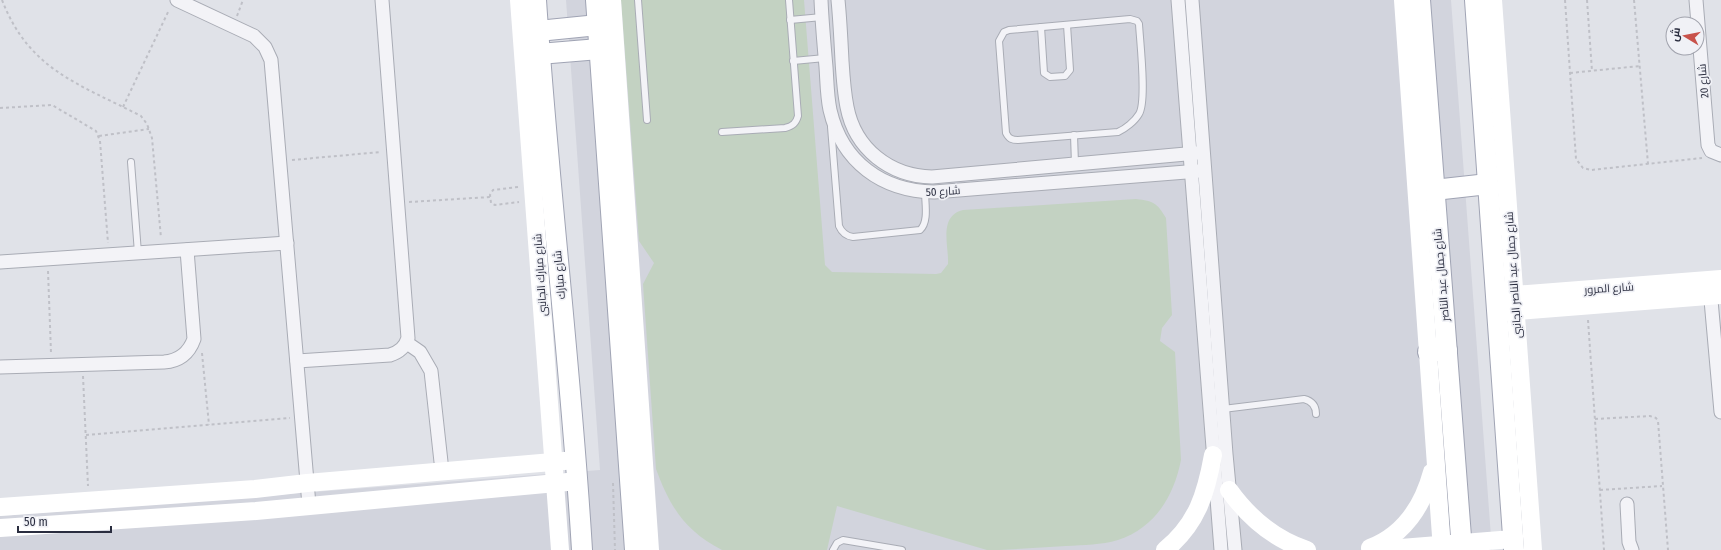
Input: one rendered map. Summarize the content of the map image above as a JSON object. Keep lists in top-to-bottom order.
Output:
{
  "streets": {
    "main road": [
      "شارع مبارك الجانبى",
      "شارع مبارك",
      "شارع جمال عبد الناصر",
      "شارع جمال عبد الناصر الجانبى",
      "شارع المرور"
    ],
    "street": ["شارع 20", "شارع 50"]
  },
  "crossings": [
    ["شارع جمال عبد الناصر الجانبى", "شارع المرور"]
  ],
  "scale_bar": "50 m",
  "north": "left"
}
